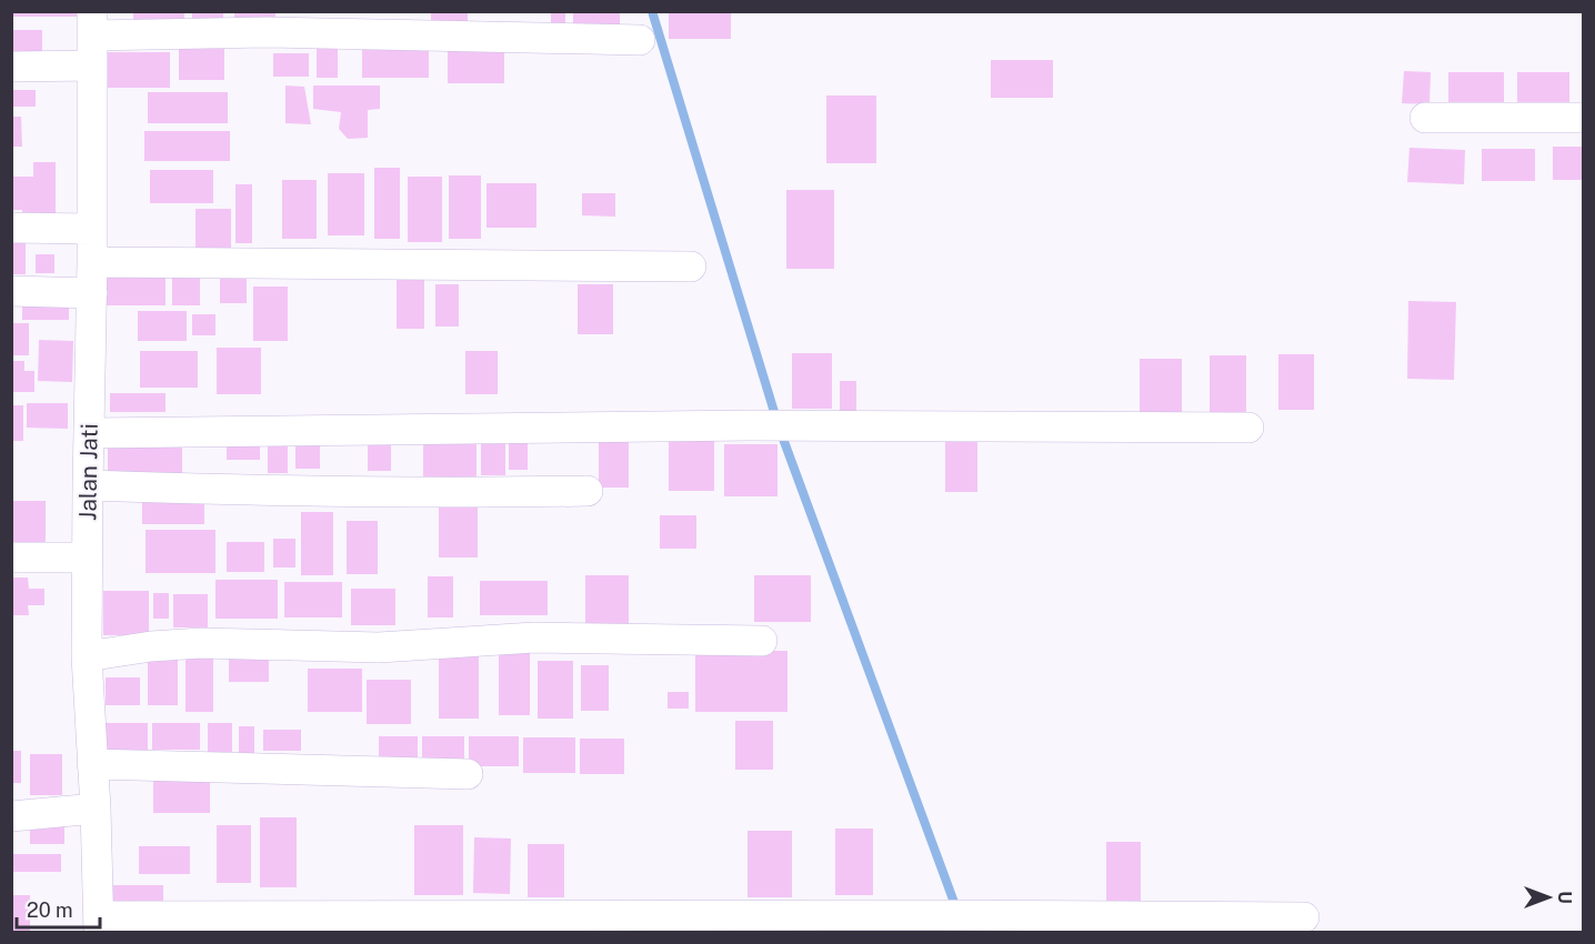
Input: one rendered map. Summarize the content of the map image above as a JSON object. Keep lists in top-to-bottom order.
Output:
{
  "streets": {
    "street": ["Jalan Jati"]
  },
  "scale_bar": "20 m",
  "north": "right"
}
